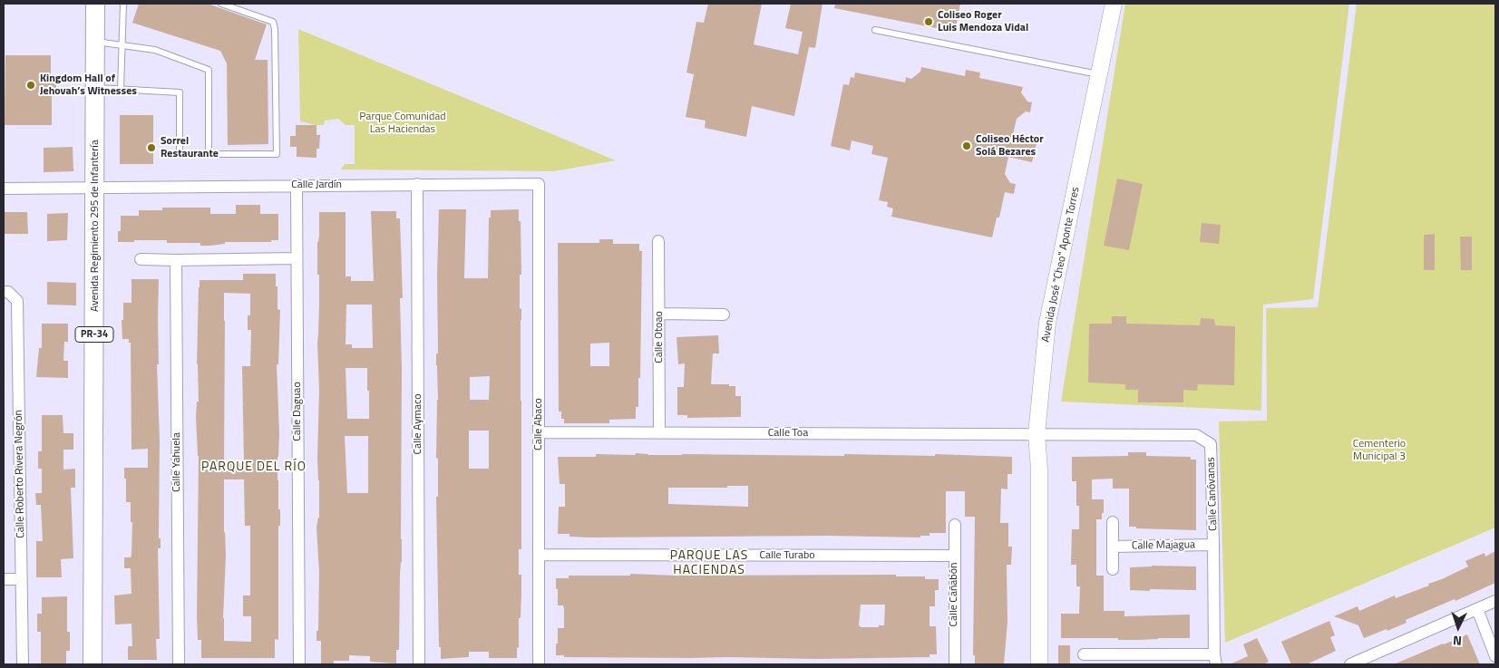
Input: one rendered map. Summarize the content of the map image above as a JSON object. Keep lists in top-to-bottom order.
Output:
{
  "streets": {
    "main road": ["Avenida Regimiento 295 de Infantería", "PR-34"],
    "street": [
      "Calle Jardín",
      "Avenida José \"Cheo\" Aponte Torres",
      "Calle Otoao",
      "Calle Daguao",
      "Calle Aymaco",
      "Calle Abaco",
      "Calle Toa",
      "Calle Yahuela",
      "Calle Roberto Rivera Negrón",
      "Calle Canóvanas",
      "Calle Majagua",
      "Calle Turabo",
      "Calle Cañabón"
    ]
  },
  "crossings": [
    ["Calle Jardín", "Avenida Regimiento 295 de Infantería"],
    ["Calle Jardín", "Calle Daguao"],
    ["Calle Jardín", "Calle Aymaco"],
    ["Calle Jardín", "Calle Abaco"],
    ["Avenida José \"Cheo\" Aponte Torres", "Calle Toa"],
    ["Avenida José \"Cheo\" Aponte Torres", "Calle Canóvanas"],
    ["Calle Otoao", "Calle Toa"],
    ["Calle Abaco", "Calle Toa"],
    ["Calle Abaco", "Calle Turabo"],
    ["Calle Toa", "Calle Canóvanas"],
    ["Calle Canóvanas", "Calle Majagua"],
    ["Calle Turabo", "Calle Cañabón"]
  ],
  "districts": ["PARQUE DEL RÍO", "PARQUE LAS HACIENDAS"],
  "parks": ["Parque Comunidad Las Haciendas", "Cementerio Municipal 3"],
  "places": [
    "Coliseo Roger Luis Mendoza Vidal",
    "Kingdom Hall of Jehovah’s Witnesses",
    "Coliseo Héctor Solá Bezares",
    "Sorrel Restaurante"
  ],
  "north": "bottom"
}
